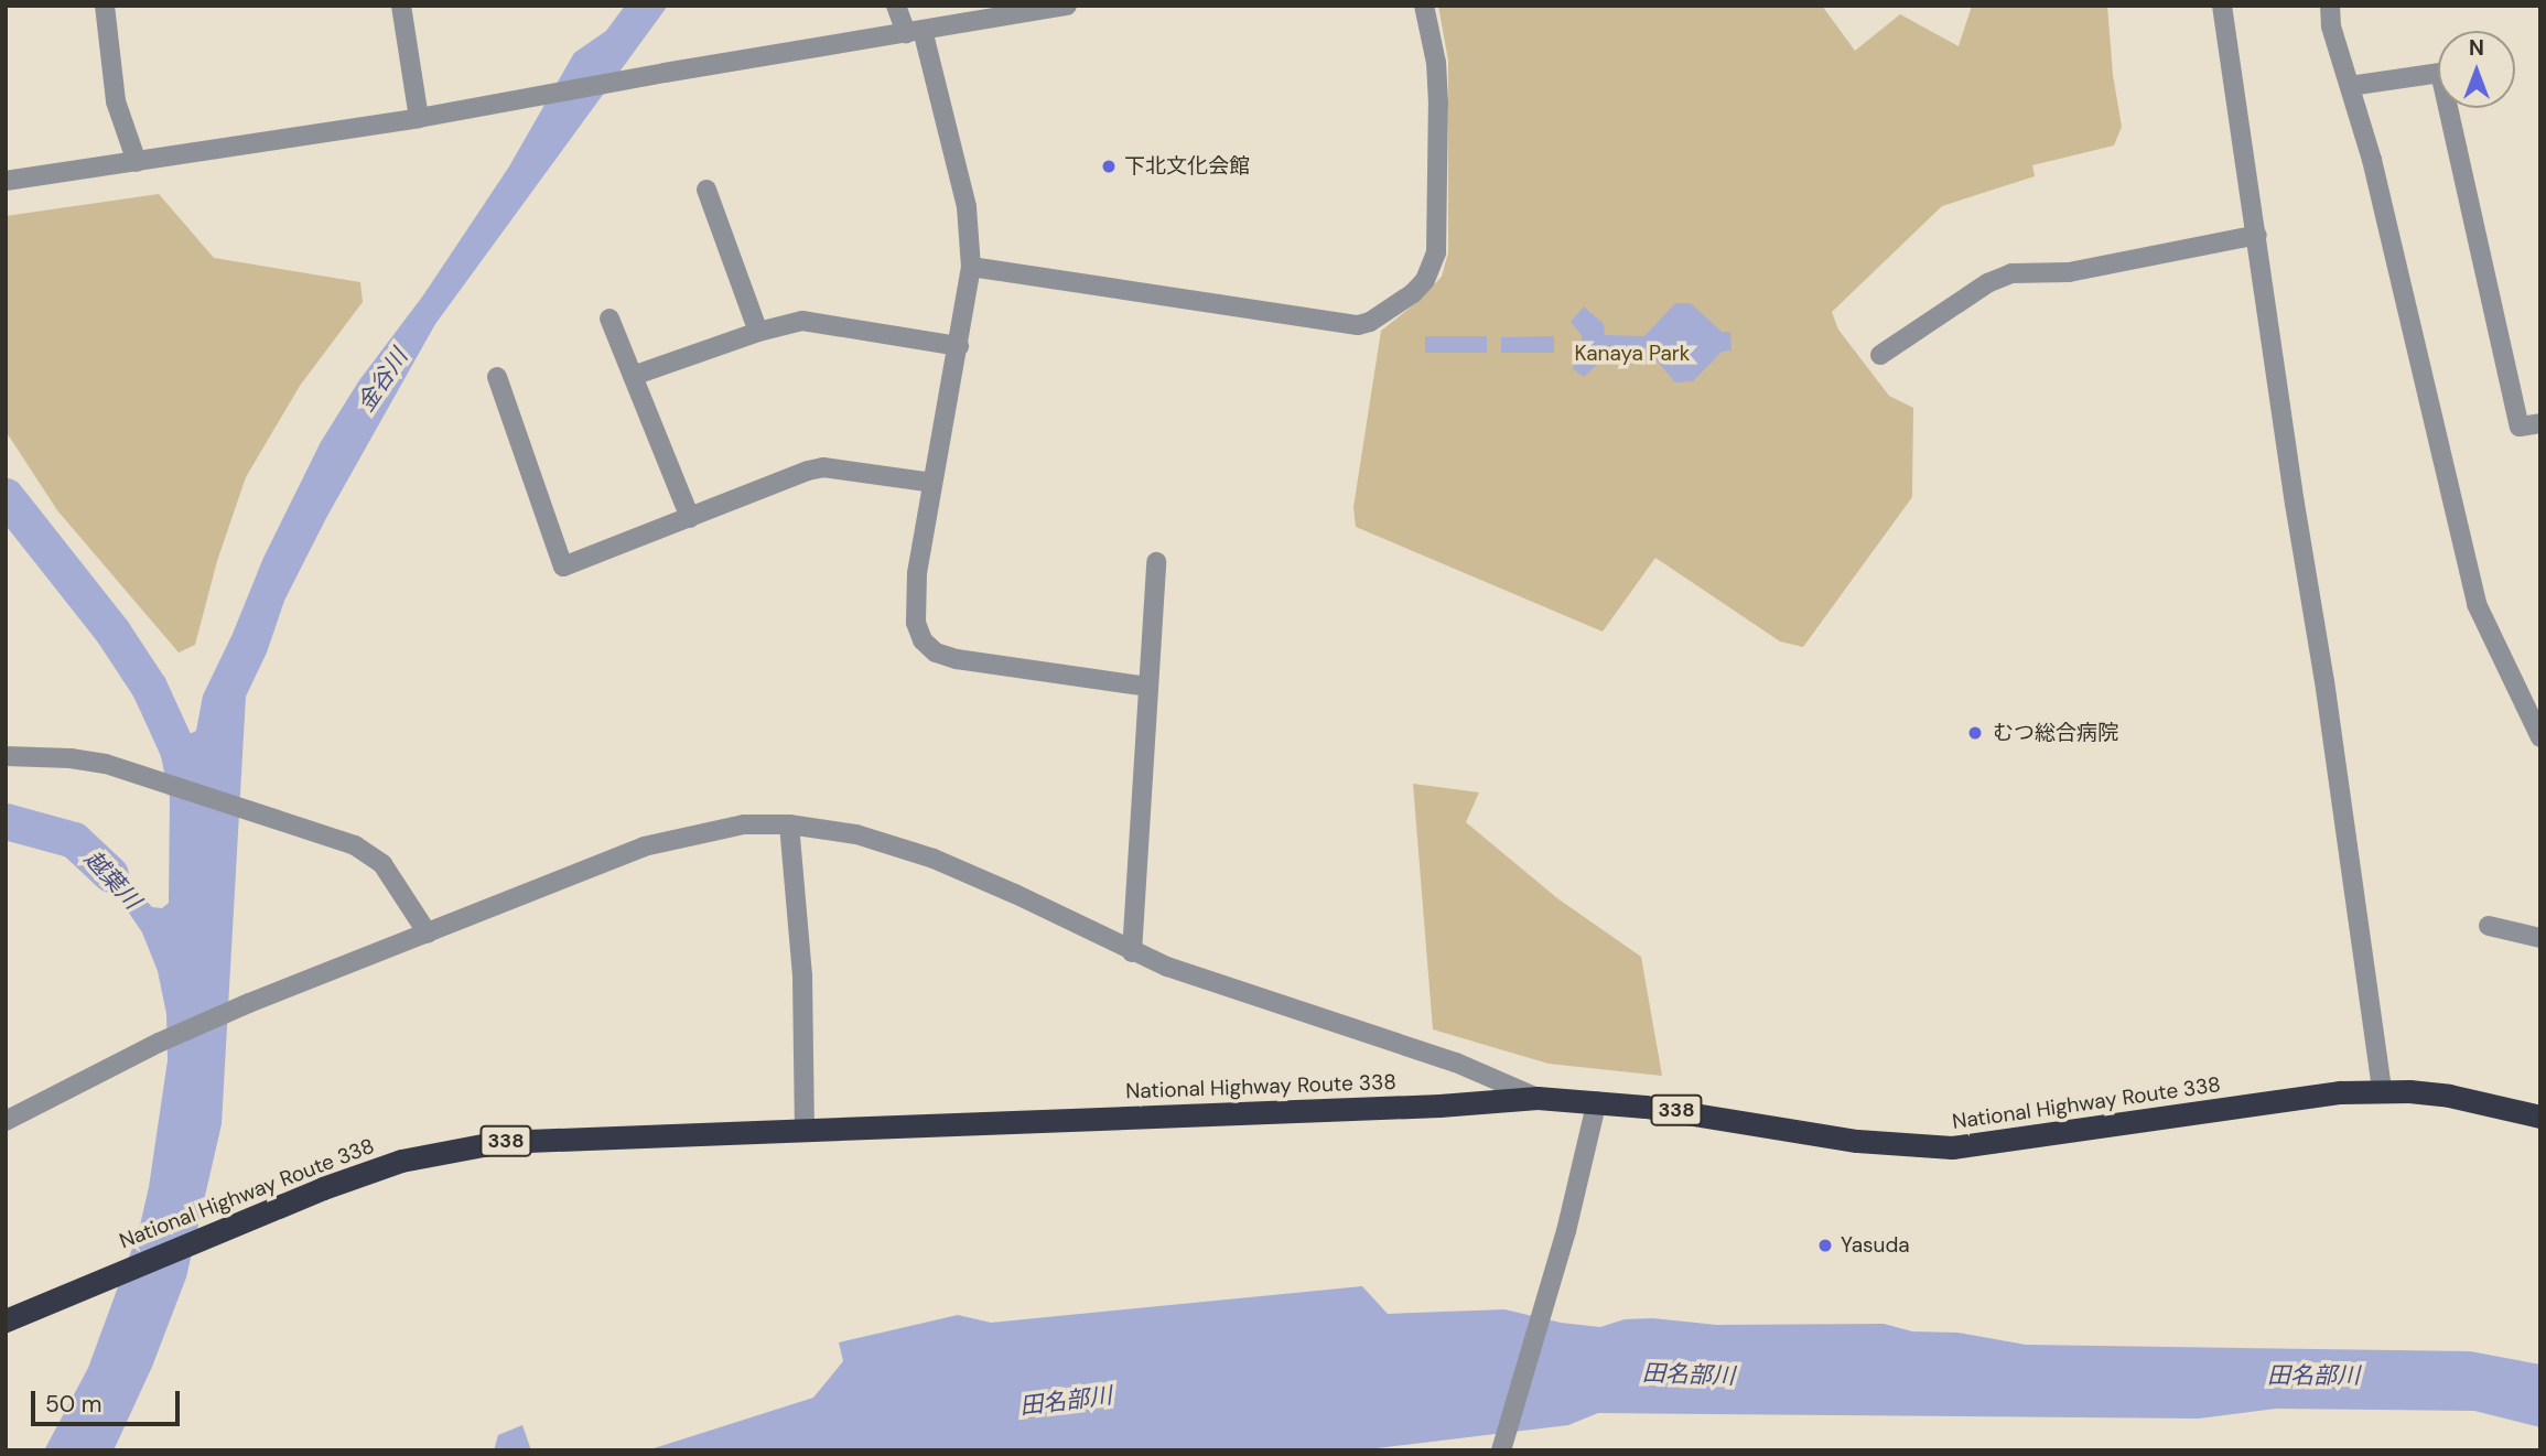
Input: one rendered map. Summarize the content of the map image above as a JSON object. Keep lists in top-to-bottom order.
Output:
{
  "streets": {
    "highway": ["National Highway Route 338", "338"]
  },
  "water": ["金谷川", "越葉川", "田名部川"],
  "parks": ["Kanaya Park"],
  "places": ["下北文化会館", "むつ総合病院", "Yasuda"],
  "scale_bar": "50 m",
  "north": "top"
}
